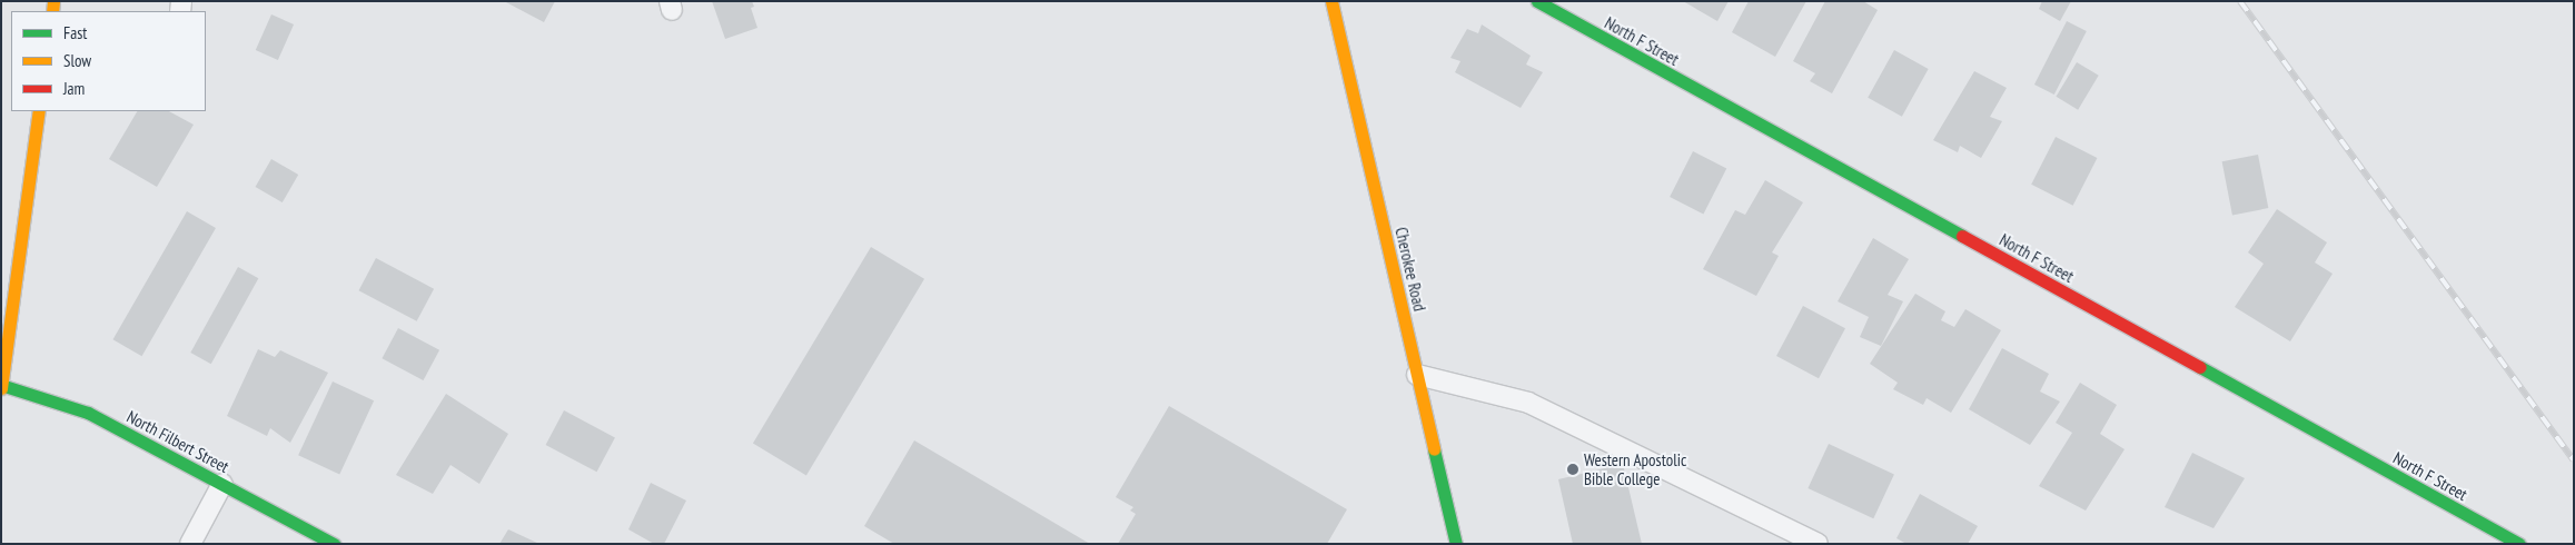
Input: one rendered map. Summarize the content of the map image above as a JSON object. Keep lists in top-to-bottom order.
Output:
{
  "streets": {
    "street": ["North F Street", "Cherokee Road", "North Filbert Street"]
  },
  "places": ["Western Apostolic Bible College"],
  "legend": ["Fast", "Slow", "Jam"]
}
